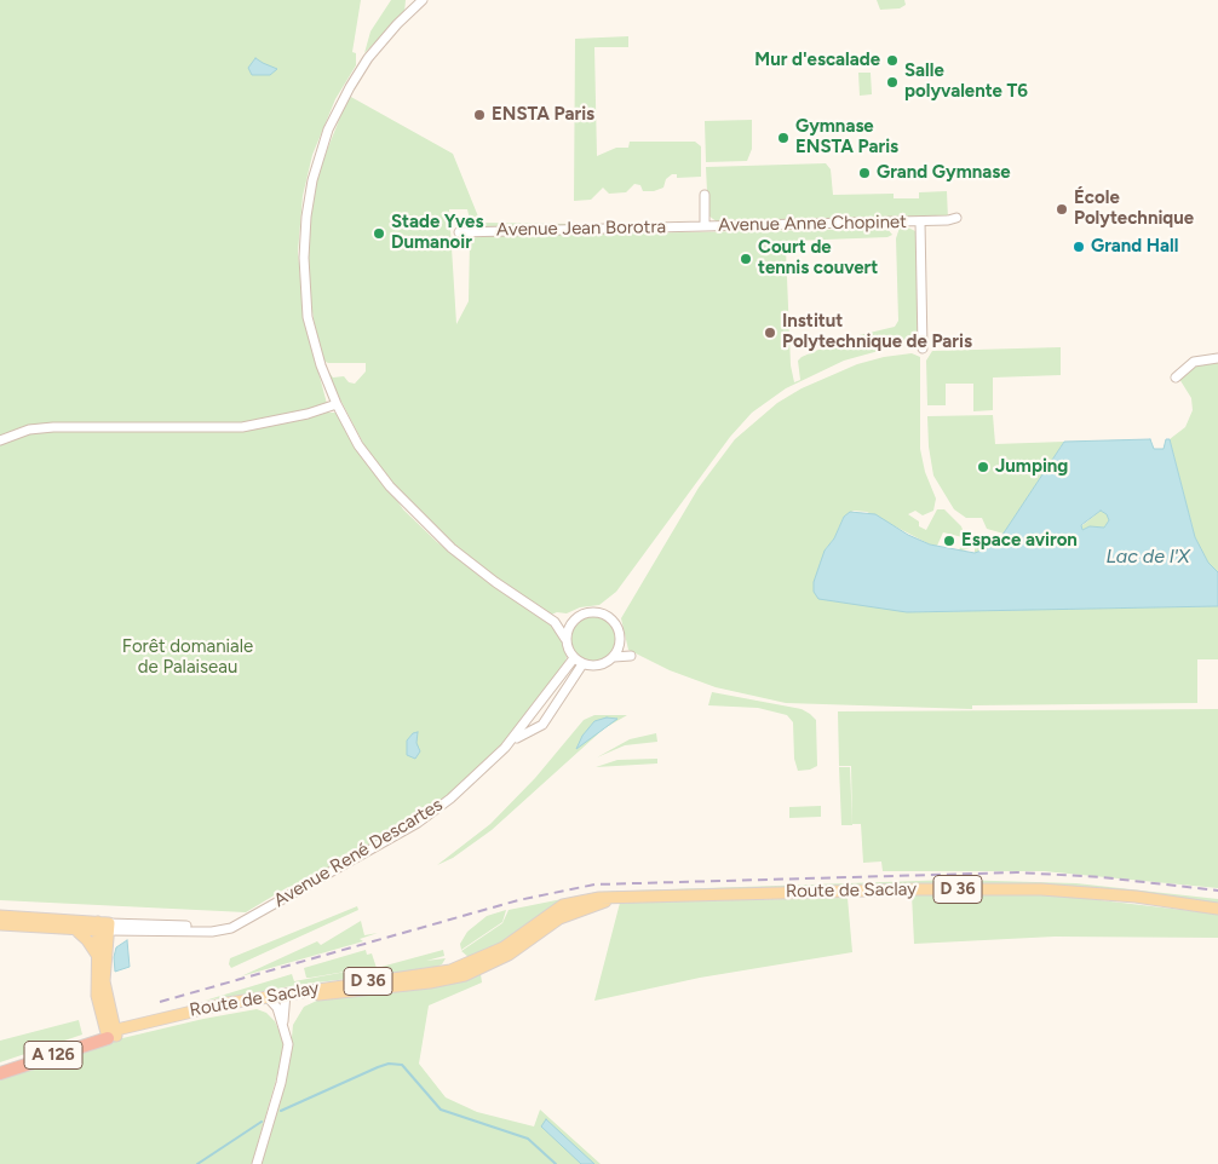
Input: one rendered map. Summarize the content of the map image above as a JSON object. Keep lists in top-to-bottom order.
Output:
{
  "streets": {
    "highway": ["A 126"],
    "main road": ["D 36", "Route de Saclay"],
    "street": ["Avenue Anne Chopinet", "Avenue Jean Borotra", "Avenue René Descartes"]
  },
  "crossings": [
    ["Avenue Anne Chopinet", "Avenue Jean Borotra"],
    ["Route de Saclay", "A 126"]
  ],
  "water": ["Lac de l'X"],
  "parks": ["Forêt domaniale de Palaiseau"],
  "places": [
    "Mur d'escalade",
    "Salle polyvalente T6",
    "ENSTA Paris",
    "Gymnase ENSTA Paris",
    "Grand Gymnase",
    "École Polytechnique",
    "Stade Yves Dumanoir",
    "Grand Hall",
    "Court de tennis couvert",
    "Institut Polytechnique de Paris",
    "Jumping",
    "Espace aviron"
  ]
}
